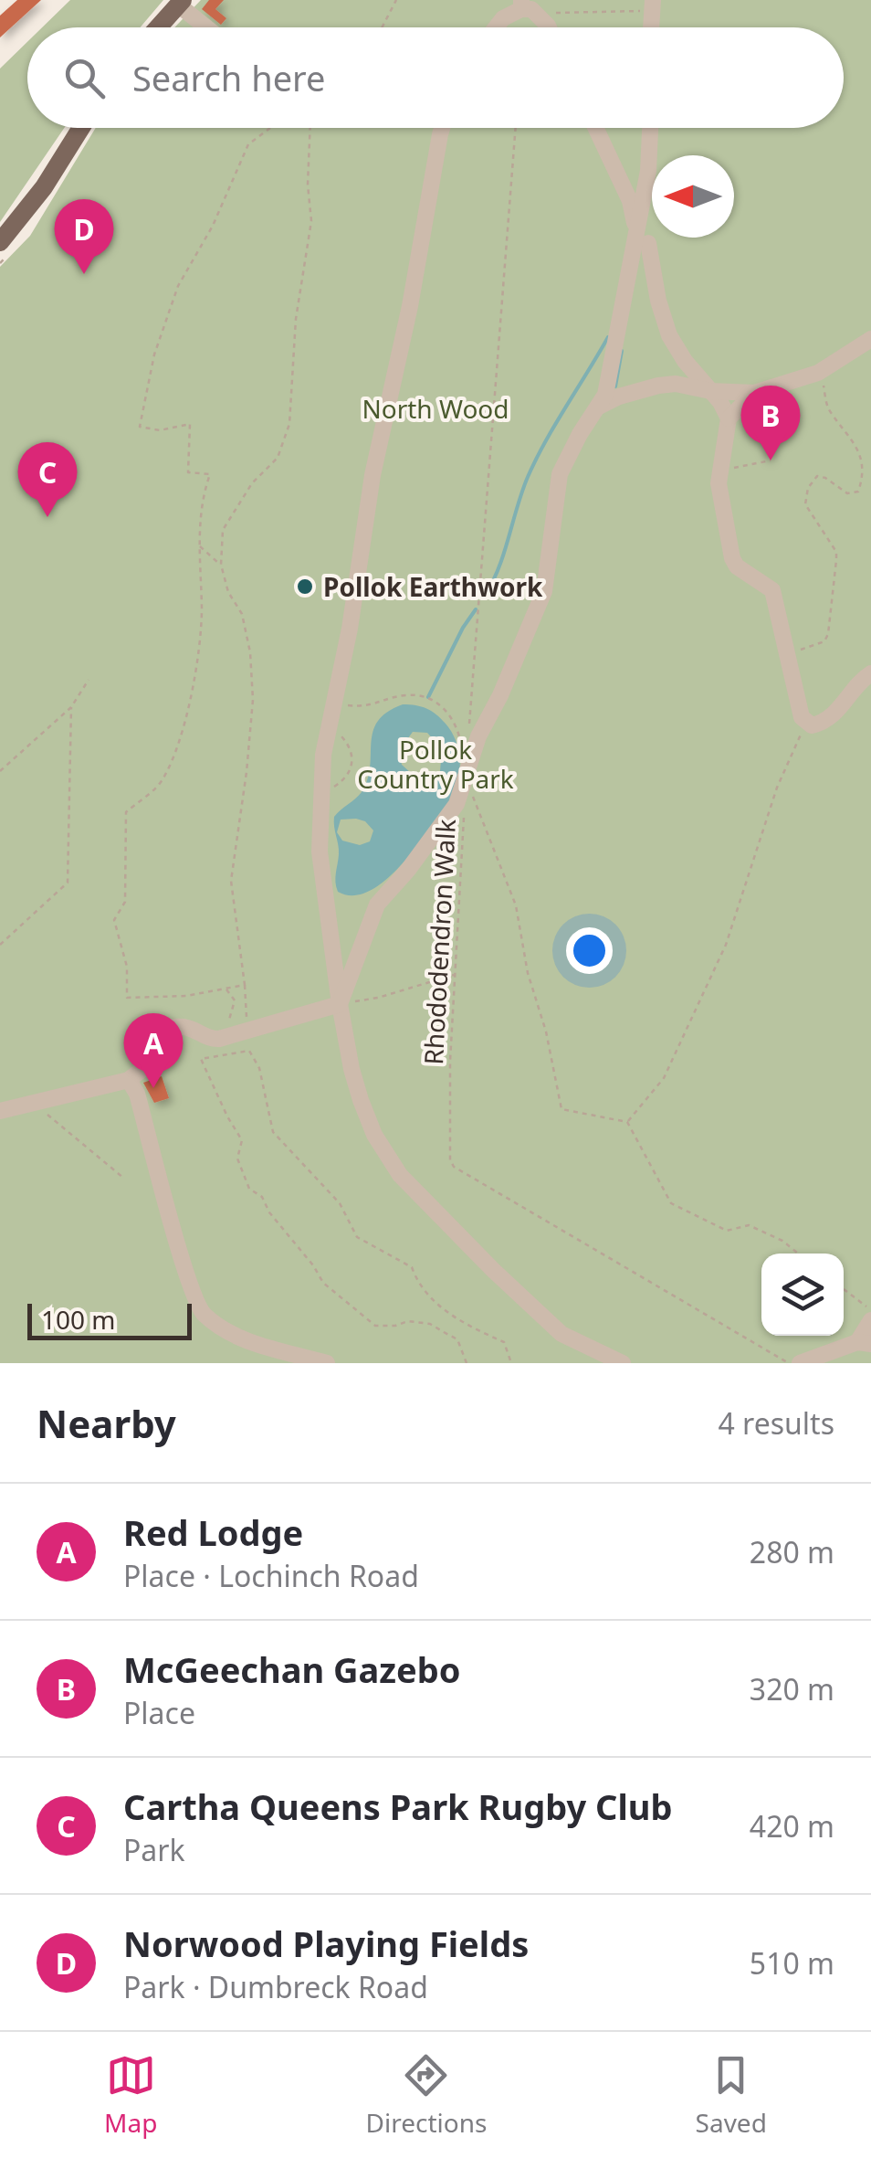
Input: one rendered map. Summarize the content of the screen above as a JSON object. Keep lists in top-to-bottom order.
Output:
{
  "streets": {
    "path": ["Rhododendron Walk"]
  },
  "parks": ["North Wood", "Pollok Country Park"],
  "places": ["Pollok Earthwork"],
  "scale_bar": "100 m",
  "north": "left",
  "page": {
    "search": "Search here",
    "pins": [
      "D",
      "B",
      "C",
      "A"
    ],
    "scale": "100 m",
    "heading": ["Nearby", "4 results"],
    "list": [
      {
        "mark": "A",
        "name": "Red Lodge",
        "note": "Place · Lochinch Road",
        "value": "280 m"
      },
      {
        "mark": "B",
        "name": "McGeechan Gazebo",
        "note": "Place",
        "value": "320 m"
      },
      {
        "mark": "C",
        "name": "Cartha Queens Park Rugby Club",
        "note": "Park",
        "value": "420 m"
      },
      {
        "mark": "D",
        "name": "Norwood Playing Fields",
        "note": "Park · Dumbreck Road",
        "value": "510 m"
      }
    ],
    "nav": ["Map", "Directions", "Saved"]
  }
}
